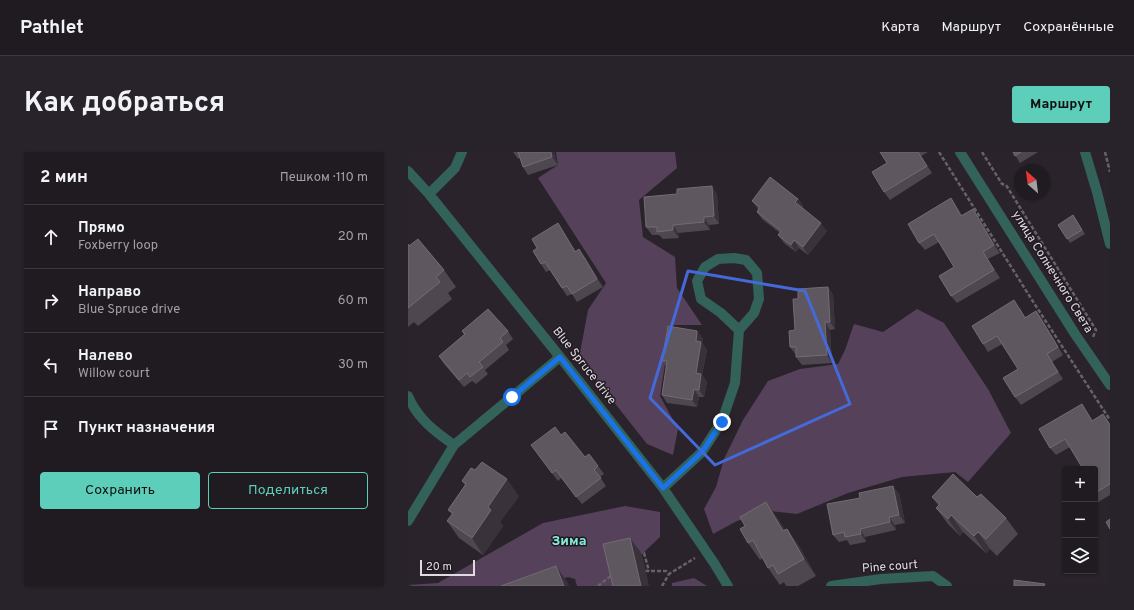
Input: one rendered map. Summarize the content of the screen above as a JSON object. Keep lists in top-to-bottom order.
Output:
{
  "streets": {
    "street": ["улица Солнечного Света", "Blue Spruce drive", "Pine court"]
  },
  "districts": ["Зима"],
  "scale_bar": "20 m",
  "north": "top left",
  "page": {
    "header": "Pathlet",
    "nav": ["Карта", "Маршрут", "Сохранённые"],
    "title": "Как добраться",
    "buttons": [
      "Маршрут",
      ["Сохранить", "Поделиться"]
    ],
    "heading": ["2 мин", "Пешком · 110 m"],
    "list": [
      ["Прямо", "Foxberry loop", "20 m"],
      ["Направо", "Blue Spruce drive", "60 m"],
      ["Налево", "Willow court", "30 m"],
      "Пункт назначения"
    ],
    "map_buttons": ["+", "−"],
    "scale": "20 m"
  }
}
